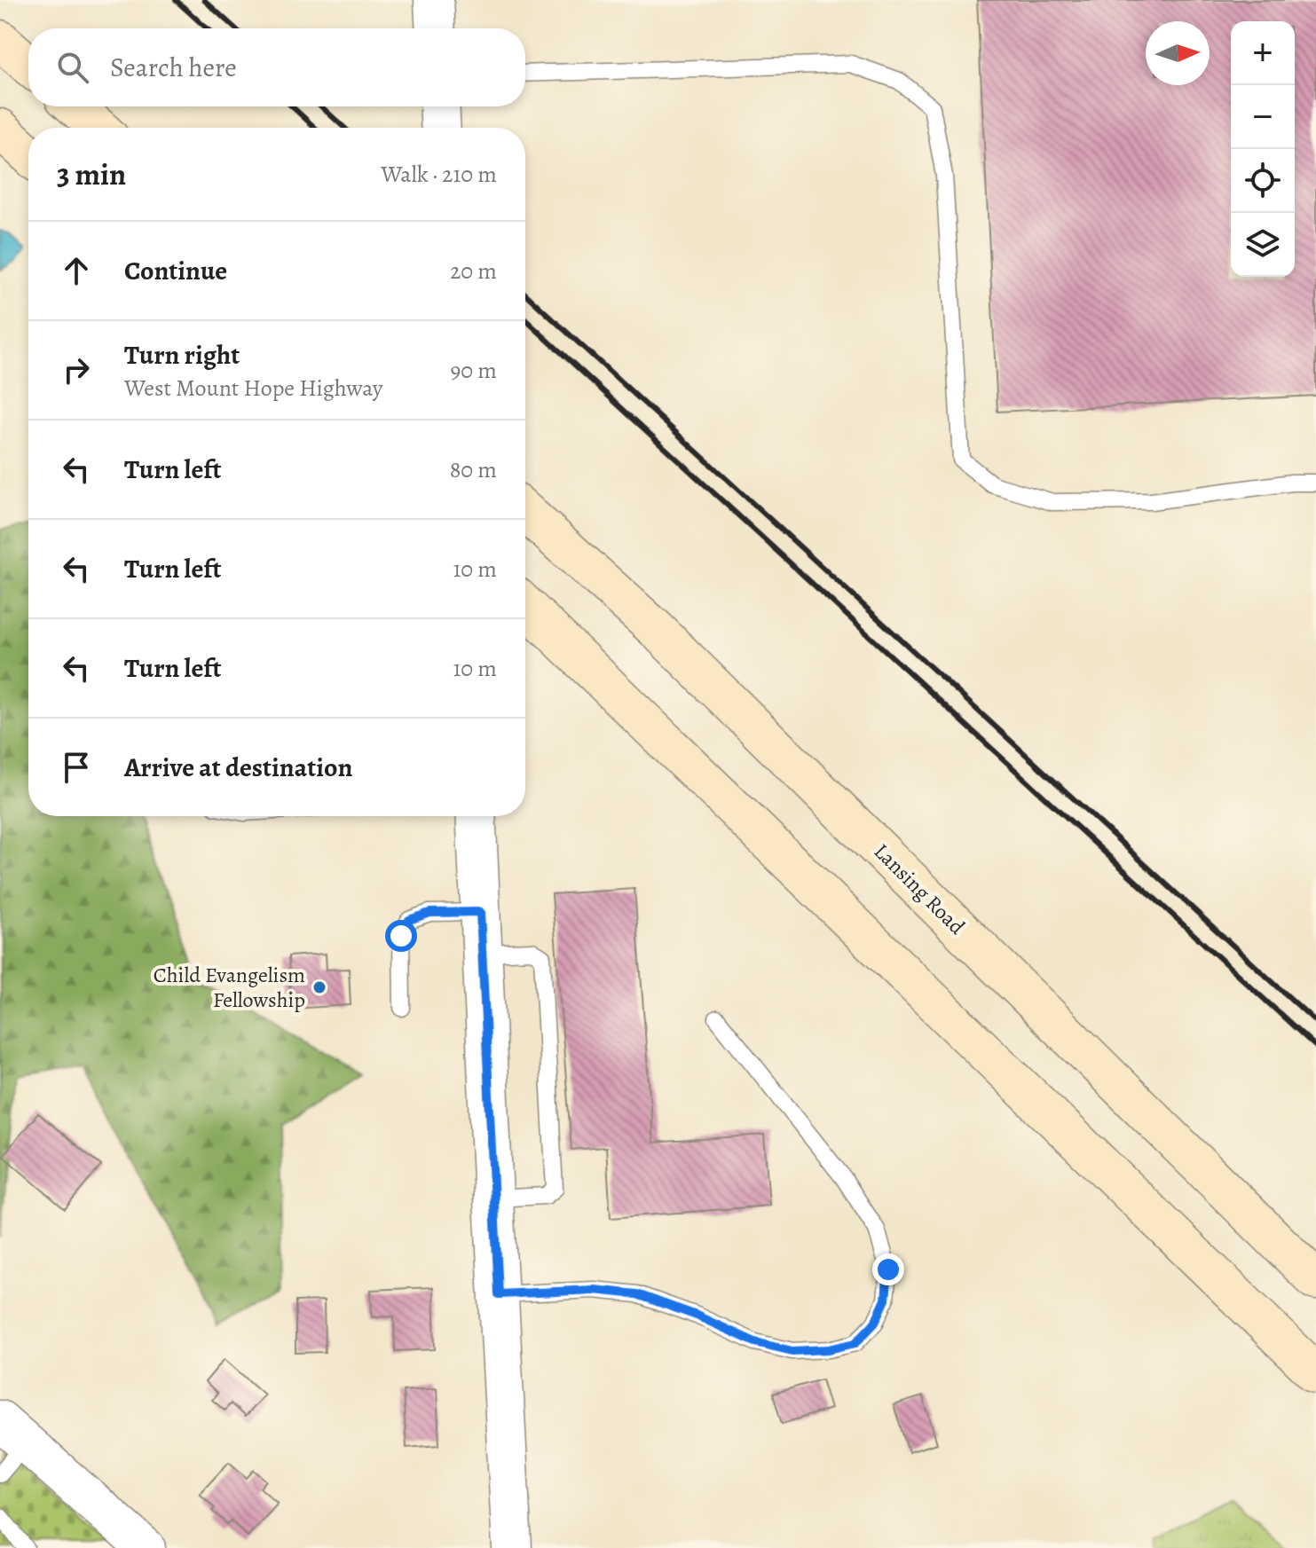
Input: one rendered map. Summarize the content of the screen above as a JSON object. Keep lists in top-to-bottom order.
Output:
{
  "streets": {
    "main road": ["Lansing Road"]
  },
  "places": ["Child Evangelism Fellowship"],
  "north": "right",
  "page": {
    "map_buttons": ["+", "−"],
    "search": "Search here",
    "heading": ["3 min", "Walk · 210 m"],
    "list": [
      ["Continue", "20 m"],
      ["Turn right", "West Mount Hope Highway", "90 m"],
      ["Turn left", "80 m"],
      ["Turn left", "10 m"],
      ["Turn left", "10 m"],
      "Arrive at destination"
    ]
  }
}
